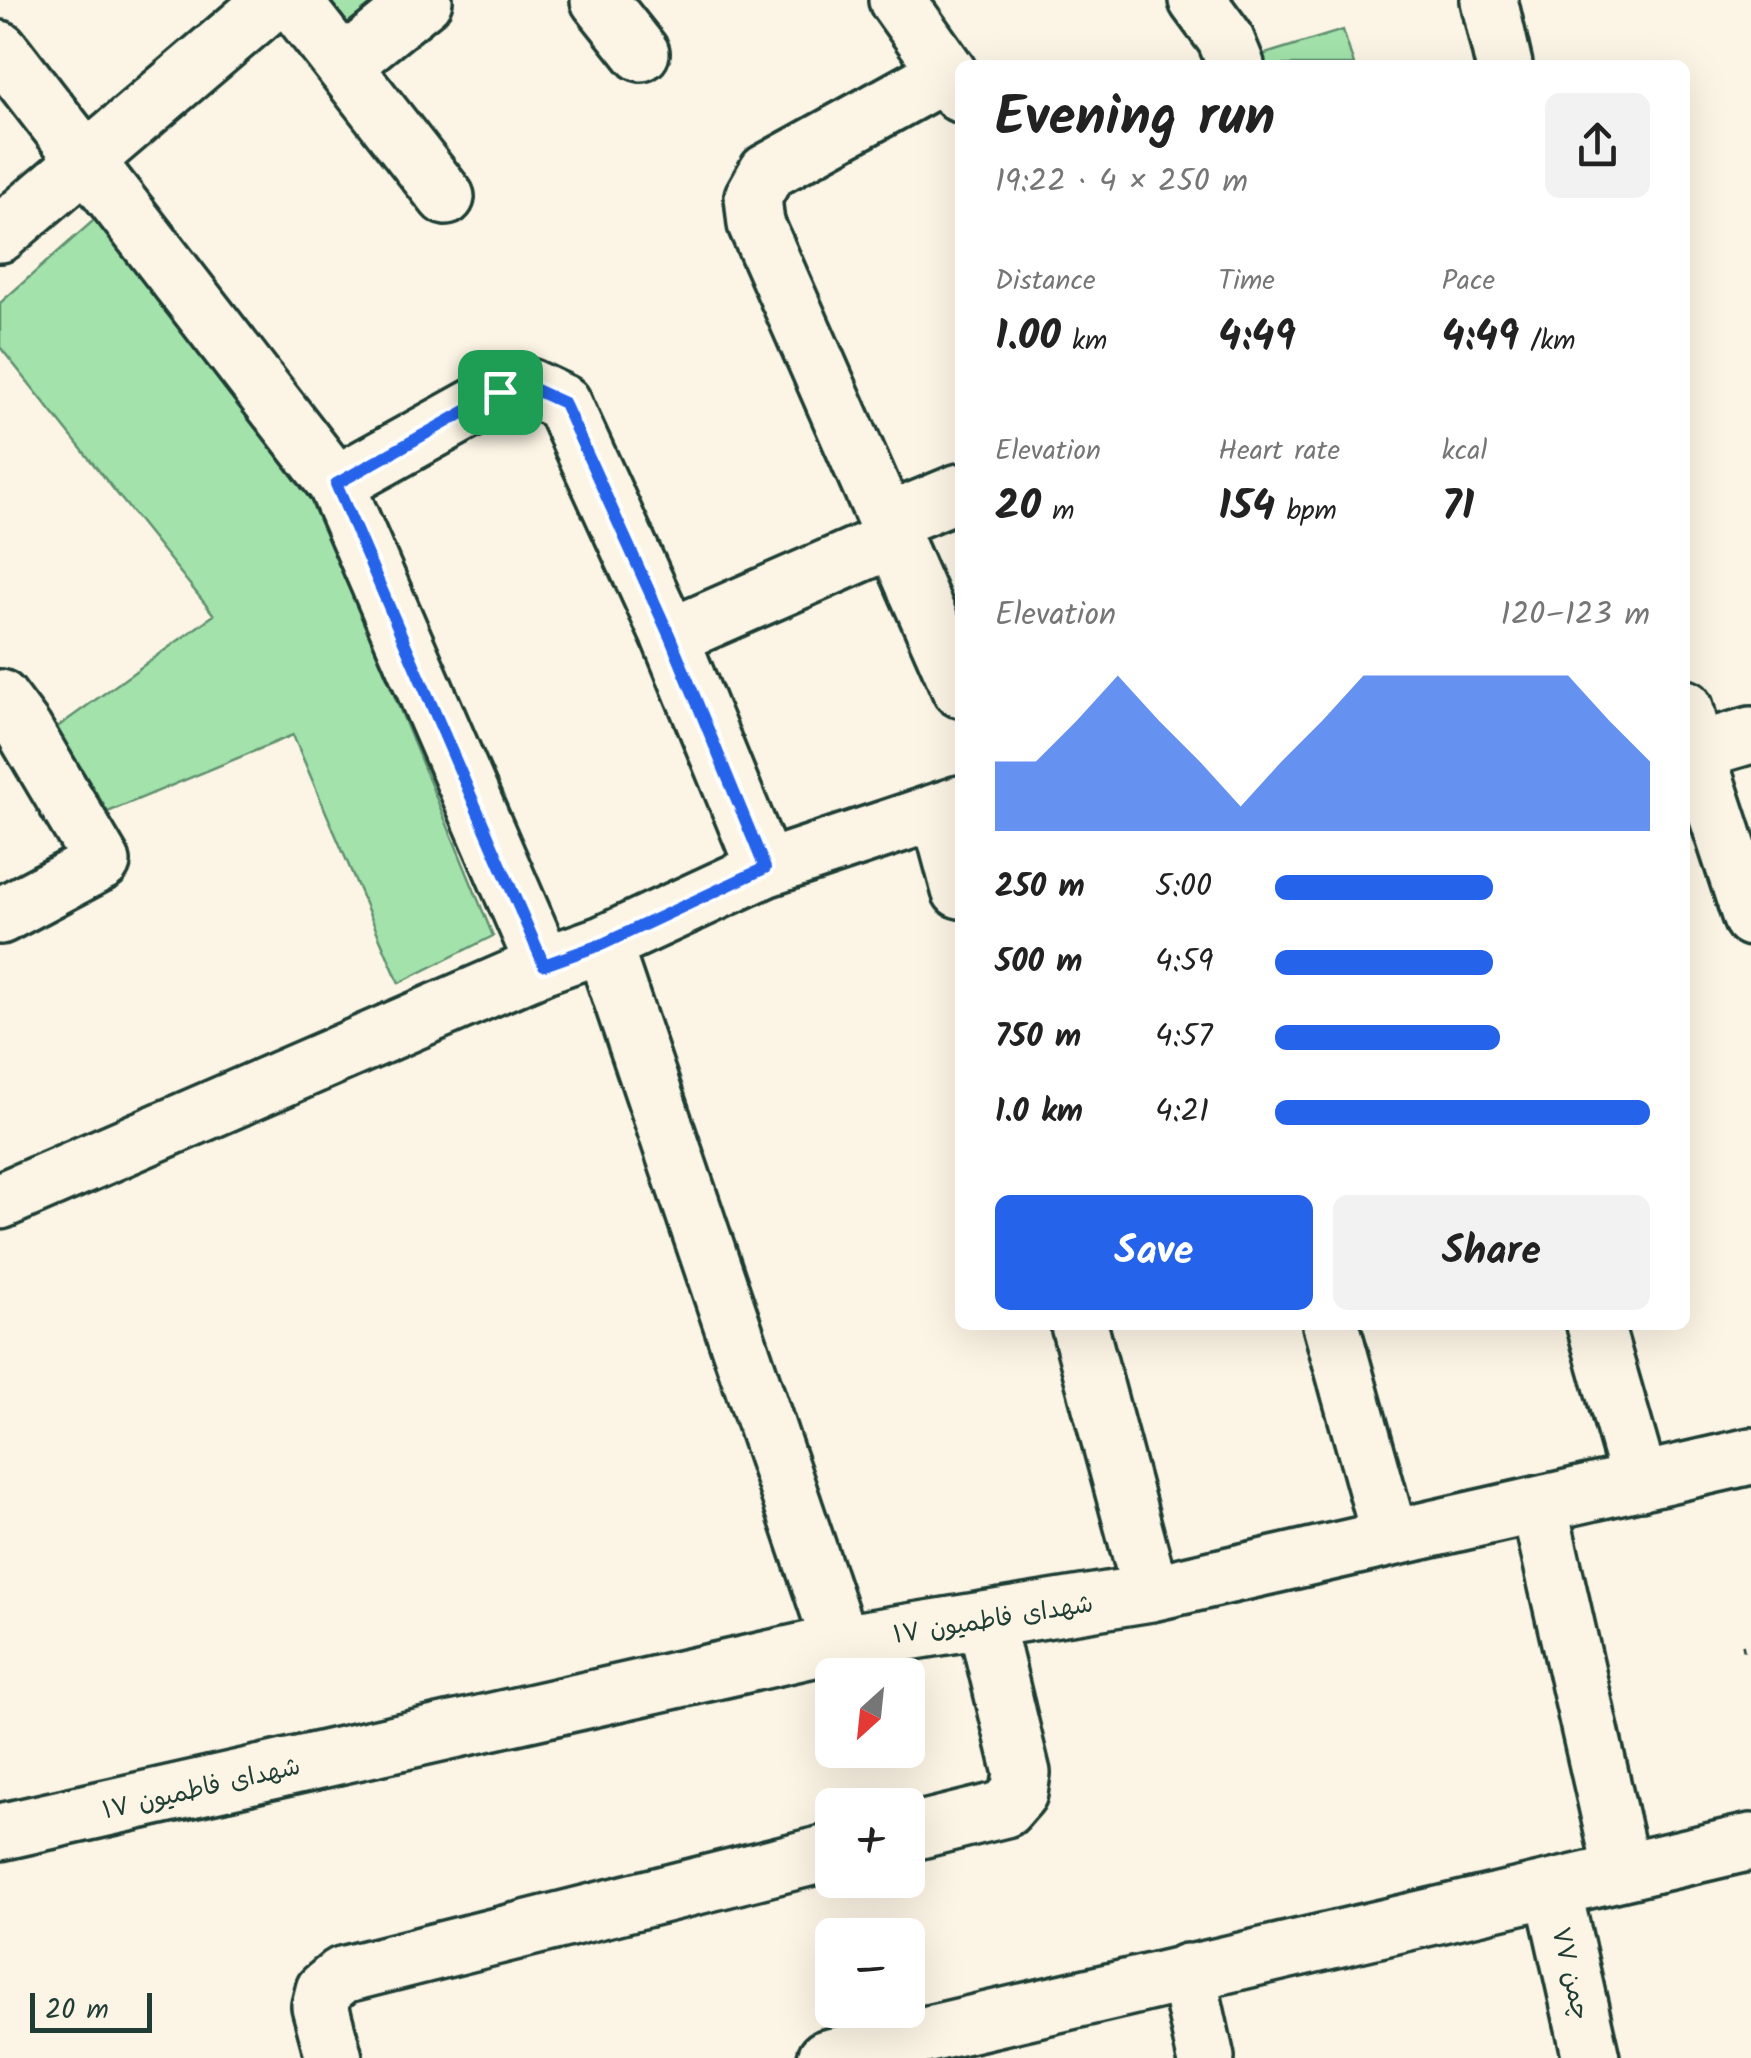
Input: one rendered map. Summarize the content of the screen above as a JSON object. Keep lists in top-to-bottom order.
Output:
{
  "streets": {
    "street": ["شهدای فاطمیون ۱۷", "چمن ۷۷"]
  },
  "scale_bar": "20 m",
  "north": "bottom left",
  "page": {
    "heading": ["Evening run", "19:22 · 4 × 250 m"],
    "stats": [
      ["Distance", "1.00 km"],
      ["Time", "4:49"],
      ["Pace", "4:49 /km"],
      ["Elevation", "20 m"],
      ["Heart rate", "154 bpm"],
      ["kcal", "71"]
    ],
    "chart": ["Elevation", "120–123 m"],
    "list": [
      {
        "name": "250 m",
        "note": "5:00"
      },
      {
        "name": "500 m",
        "note": "4:59"
      },
      {
        "name": "750 m",
        "note": "4:57"
      },
      {
        "name": "1.0 km",
        "note": "4:21"
      }
    ],
    "buttons": ["Save", "Share"],
    "map_buttons": ["+", "−"],
    "scale": "20 m"
  }
}
